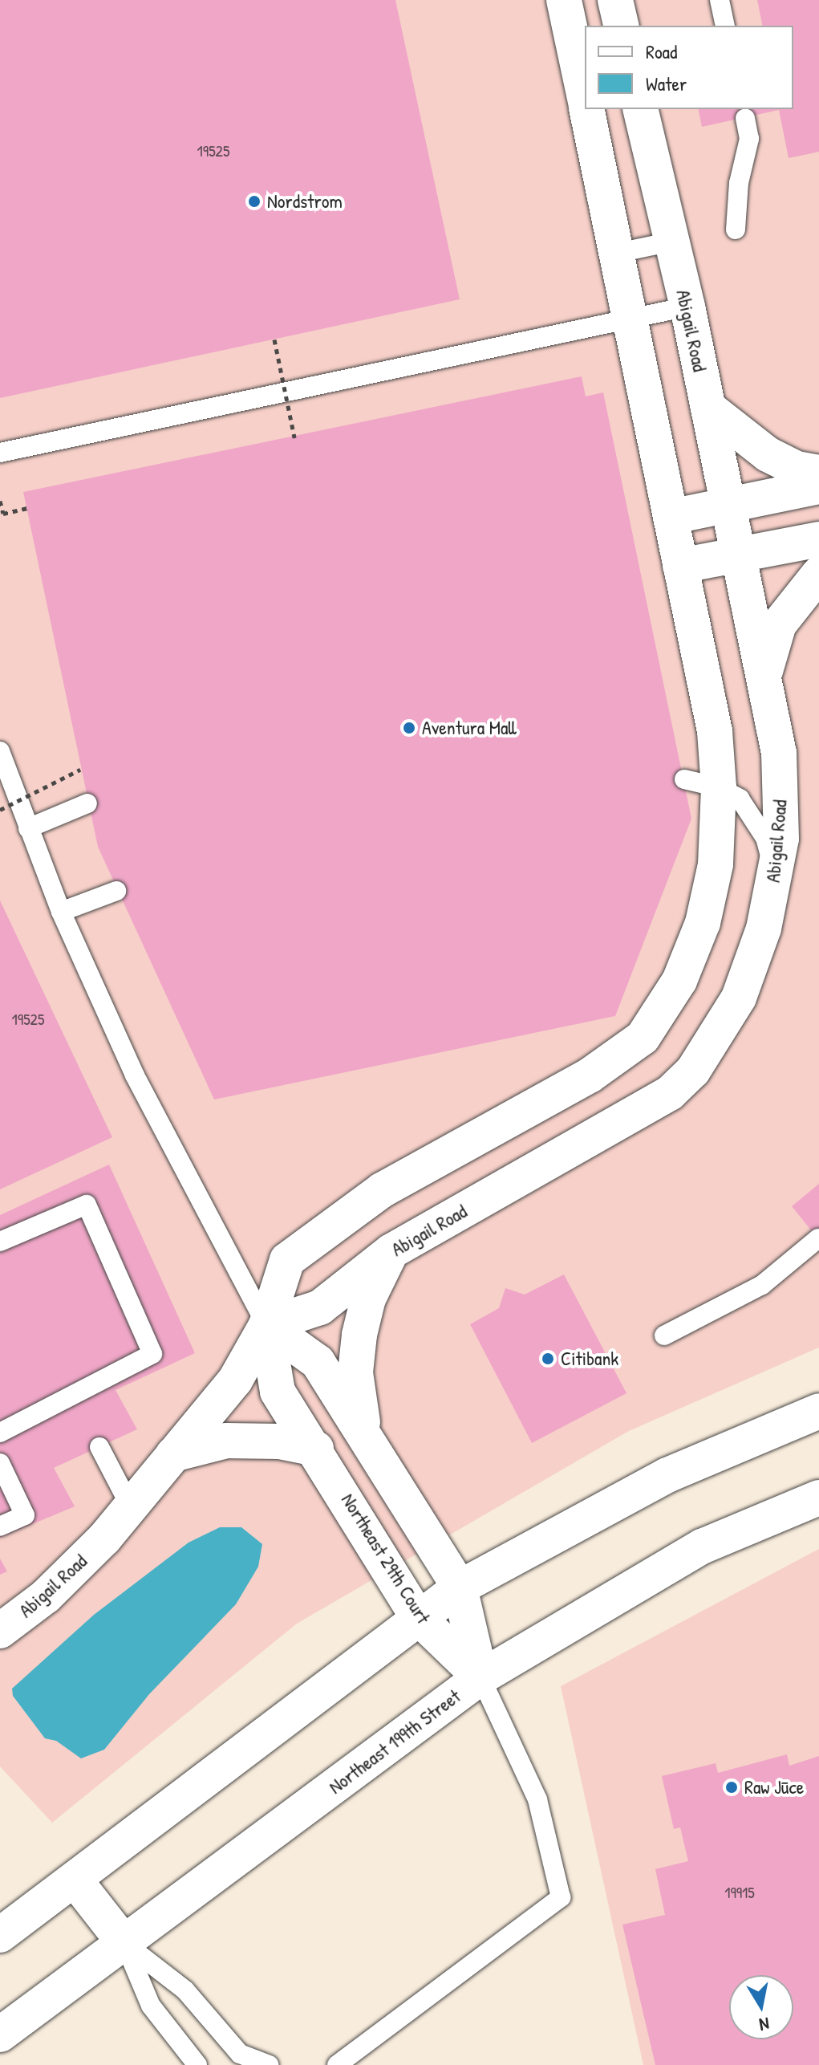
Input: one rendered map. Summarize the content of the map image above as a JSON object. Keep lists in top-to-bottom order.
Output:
{
  "streets": {
    "street": ["Abigail Road", "Northeast 29th Court", "Northeast 199th Street"]
  },
  "crossings": [
    ["Abigail Road", "Northeast 29th Court"],
    ["Northeast 29th Court", "Northeast 199th Street"]
  ],
  "places": [
    "Nordstrom",
    "Aventura Mall",
    "Citibank",
    "Raw Jūce"
  ],
  "house_numbers": ["19525", "19525", "19915"],
  "legend": ["Road", "Water"],
  "north": "bottom"
}
